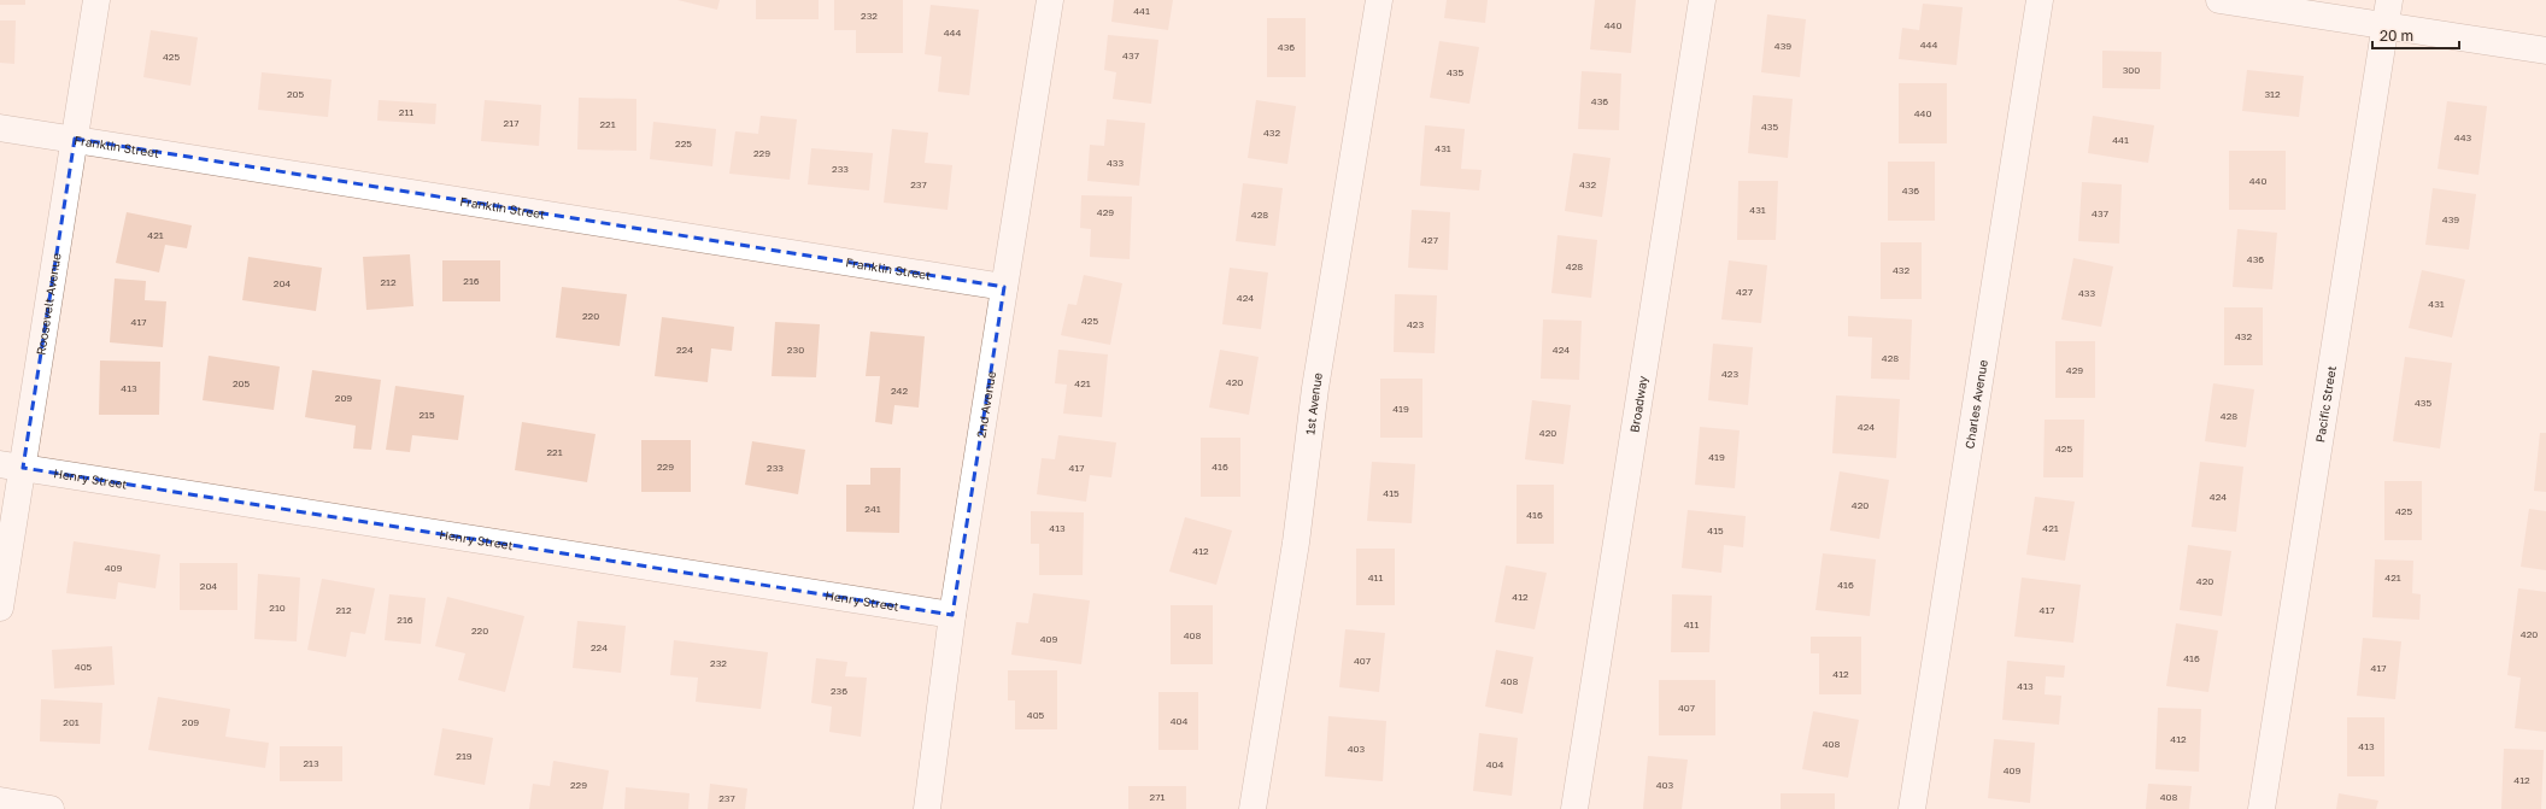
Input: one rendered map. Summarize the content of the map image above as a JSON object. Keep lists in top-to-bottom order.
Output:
{
  "streets": {
    "street": [
      "Franklin Street",
      "Roosevelt Avenue",
      "2nd Avenue",
      "1st Avenue",
      "Broadway",
      "Pacific Street",
      "Charles Avenue",
      "Henry Street"
    ]
  },
  "crossings": [
    ["Franklin Street", "Roosevelt Avenue"],
    ["Franklin Street", "2nd Avenue"],
    ["Roosevelt Avenue", "Henry Street"],
    ["2nd Avenue", "Henry Street"]
  ],
  "house_numbers": [
    "441",
    "232",
    "440",
    "444",
    "444",
    "439",
    "436",
    "437",
    "425",
    "300",
    "435",
    "205",
    "312",
    "436",
    "211",
    "440",
    "217",
    "221",
    "435",
    "432",
    "443",
    "441",
    "225",
    "431",
    "229",
    "433",
    "233",
    "440",
    "237",
    "432",
    "436",
    "431",
    "429",
    "437",
    "428",
    "439",
    "421",
    "427",
    "436",
    "428",
    "432",
    "216",
    "212",
    "204",
    "427",
    "433",
    "424",
    "431",
    "220",
    "425",
    "417",
    "423",
    "432",
    "224",
    "230",
    "424",
    "428",
    "429",
    "423",
    "420",
    "205",
    "421",
    "413",
    "242",
    "209",
    "435",
    "419",
    "215",
    "428",
    "424",
    "420",
    "425",
    "221",
    "419",
    "229",
    "416",
    "233",
    "417",
    "415",
    "424",
    "420",
    "241",
    "425",
    "416",
    "413",
    "421",
    "415",
    "412",
    "409",
    "411",
    "421",
    "420",
    "416",
    "204",
    "412",
    "210",
    "212",
    "417",
    "216",
    "411",
    "220",
    "420",
    "408",
    "409",
    "224",
    "416",
    "407",
    "232",
    "405",
    "417",
    "412",
    "408",
    "413",
    "236",
    "407",
    "405",
    "404",
    "201",
    "209",
    "412",
    "408",
    "413",
    "403",
    "219",
    "213",
    "404",
    "409",
    "412",
    "229",
    "403",
    "271",
    "408",
    "237"
  ],
  "scale_bar": "20 m"
}
